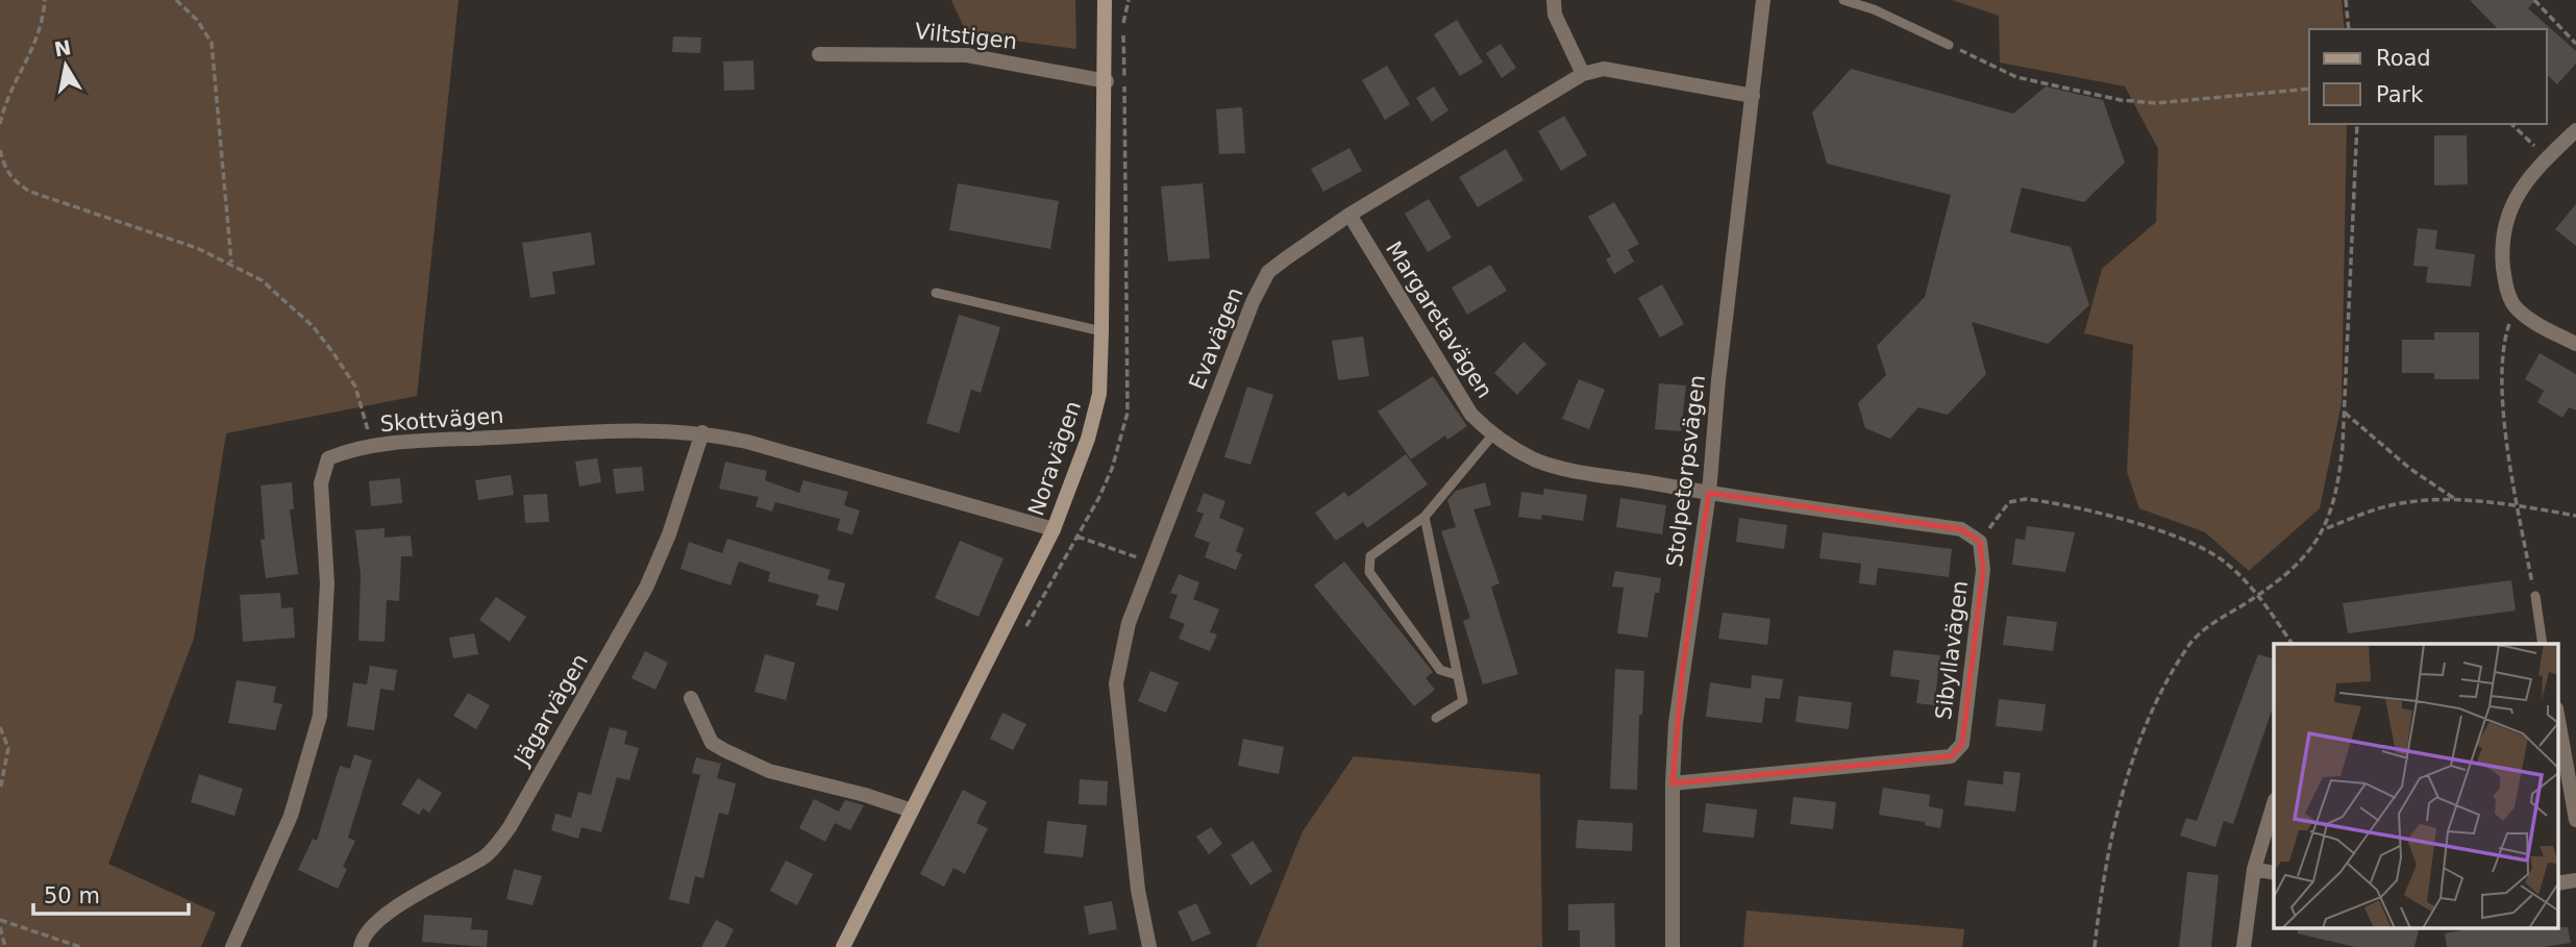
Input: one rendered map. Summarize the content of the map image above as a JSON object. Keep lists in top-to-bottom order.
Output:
{
  "streets": {
    "street": [
      "Viltstigen",
      "Margaretavägen",
      "Evavägen",
      "Skottvägen",
      "Noravägen",
      "Stolpetorpsvägen",
      "Sibyllavägen",
      "Jägarvägen"
    ]
  },
  "crossings": [
    ["Viltstigen", "Noravägen"],
    ["Margaretavägen", "Evavägen"],
    ["Margaretavägen", "Stolpetorpsvägen"],
    ["Evavägen", "Stolpetorpsvägen"],
    ["Skottvägen", "Noravägen"],
    ["Skottvägen", "Jägarvägen"],
    ["Stolpetorpsvägen", "Sibyllavägen"]
  ],
  "legend": ["Road", "Park"],
  "scale_bar": "50 m",
  "north": "top"
}
